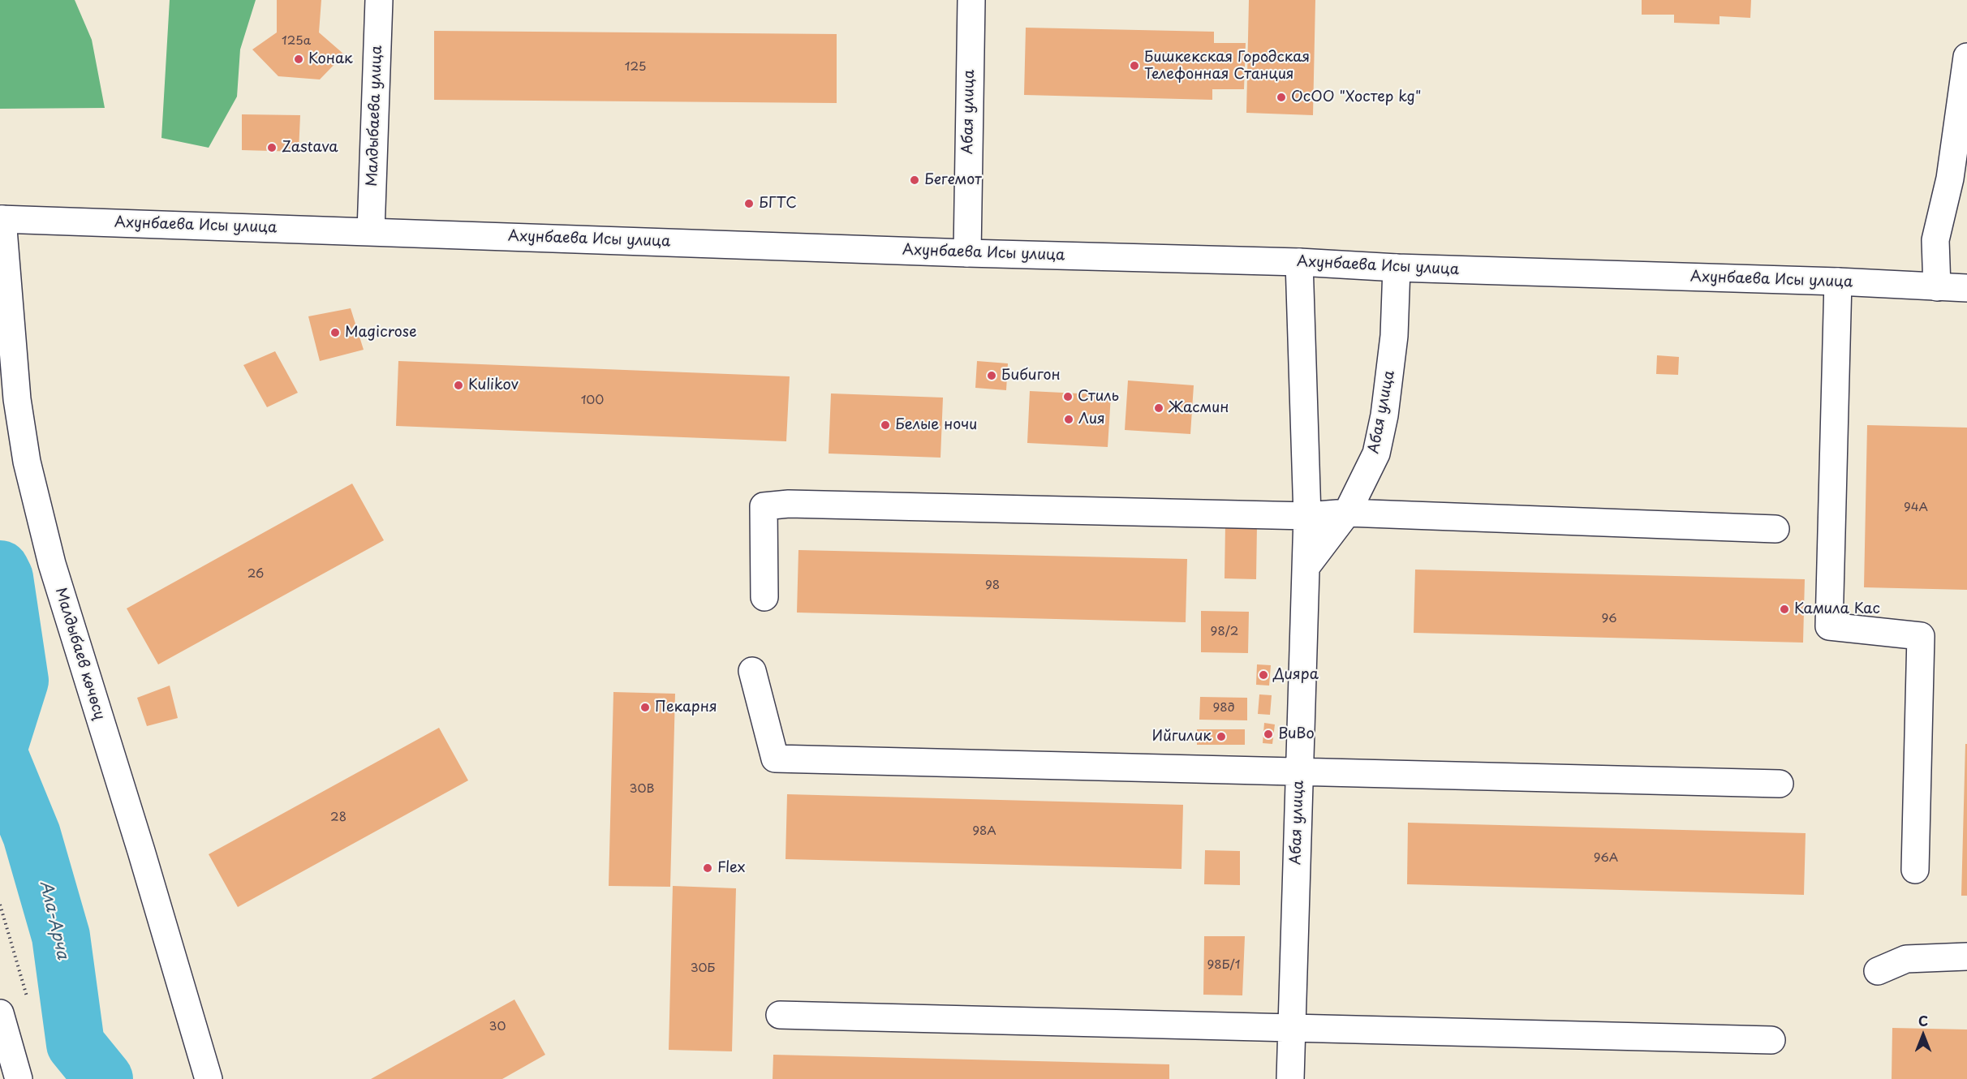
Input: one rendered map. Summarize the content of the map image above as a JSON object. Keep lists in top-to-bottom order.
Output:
{
  "streets": {
    "main road": [
      "Абая улица",
      "Малдыбаева улица",
      "Ахунбаева Исы улица",
      "Малдыбаев көчөсү"
    ]
  },
  "crossings": [
    ["Абая улица", "Ахунбаева Исы улица"],
    ["Малдыбаева улица", "Ахунбаева Исы улица"],
    ["Ахунбаева Исы улица", "Малдыбаев көчөсү"]
  ],
  "water": ["Ала-Арча"],
  "places": [
    "Конак",
    "Бишкекская Городская Телефонная Станция",
    "ОсОО \"Хостер kg\"",
    "Zastava",
    "Бегемот",
    "БГТС",
    "Magicrose",
    "Бибигон",
    "Kulikov",
    "Стиль",
    "Жасмин",
    "Лия",
    "Белые ночи",
    "Камила Кас",
    "Дияра",
    "Пекарня",
    "BuBo",
    "Ийгилик",
    "Flex"
  ],
  "house_numbers": [
    "125а",
    "125",
    "100",
    "94А",
    "26",
    "98",
    "96",
    "98/2",
    "98д",
    "30В",
    "28",
    "98А",
    "96А",
    "98Б/1",
    "30Б",
    "30"
  ],
  "north": "top"
}
